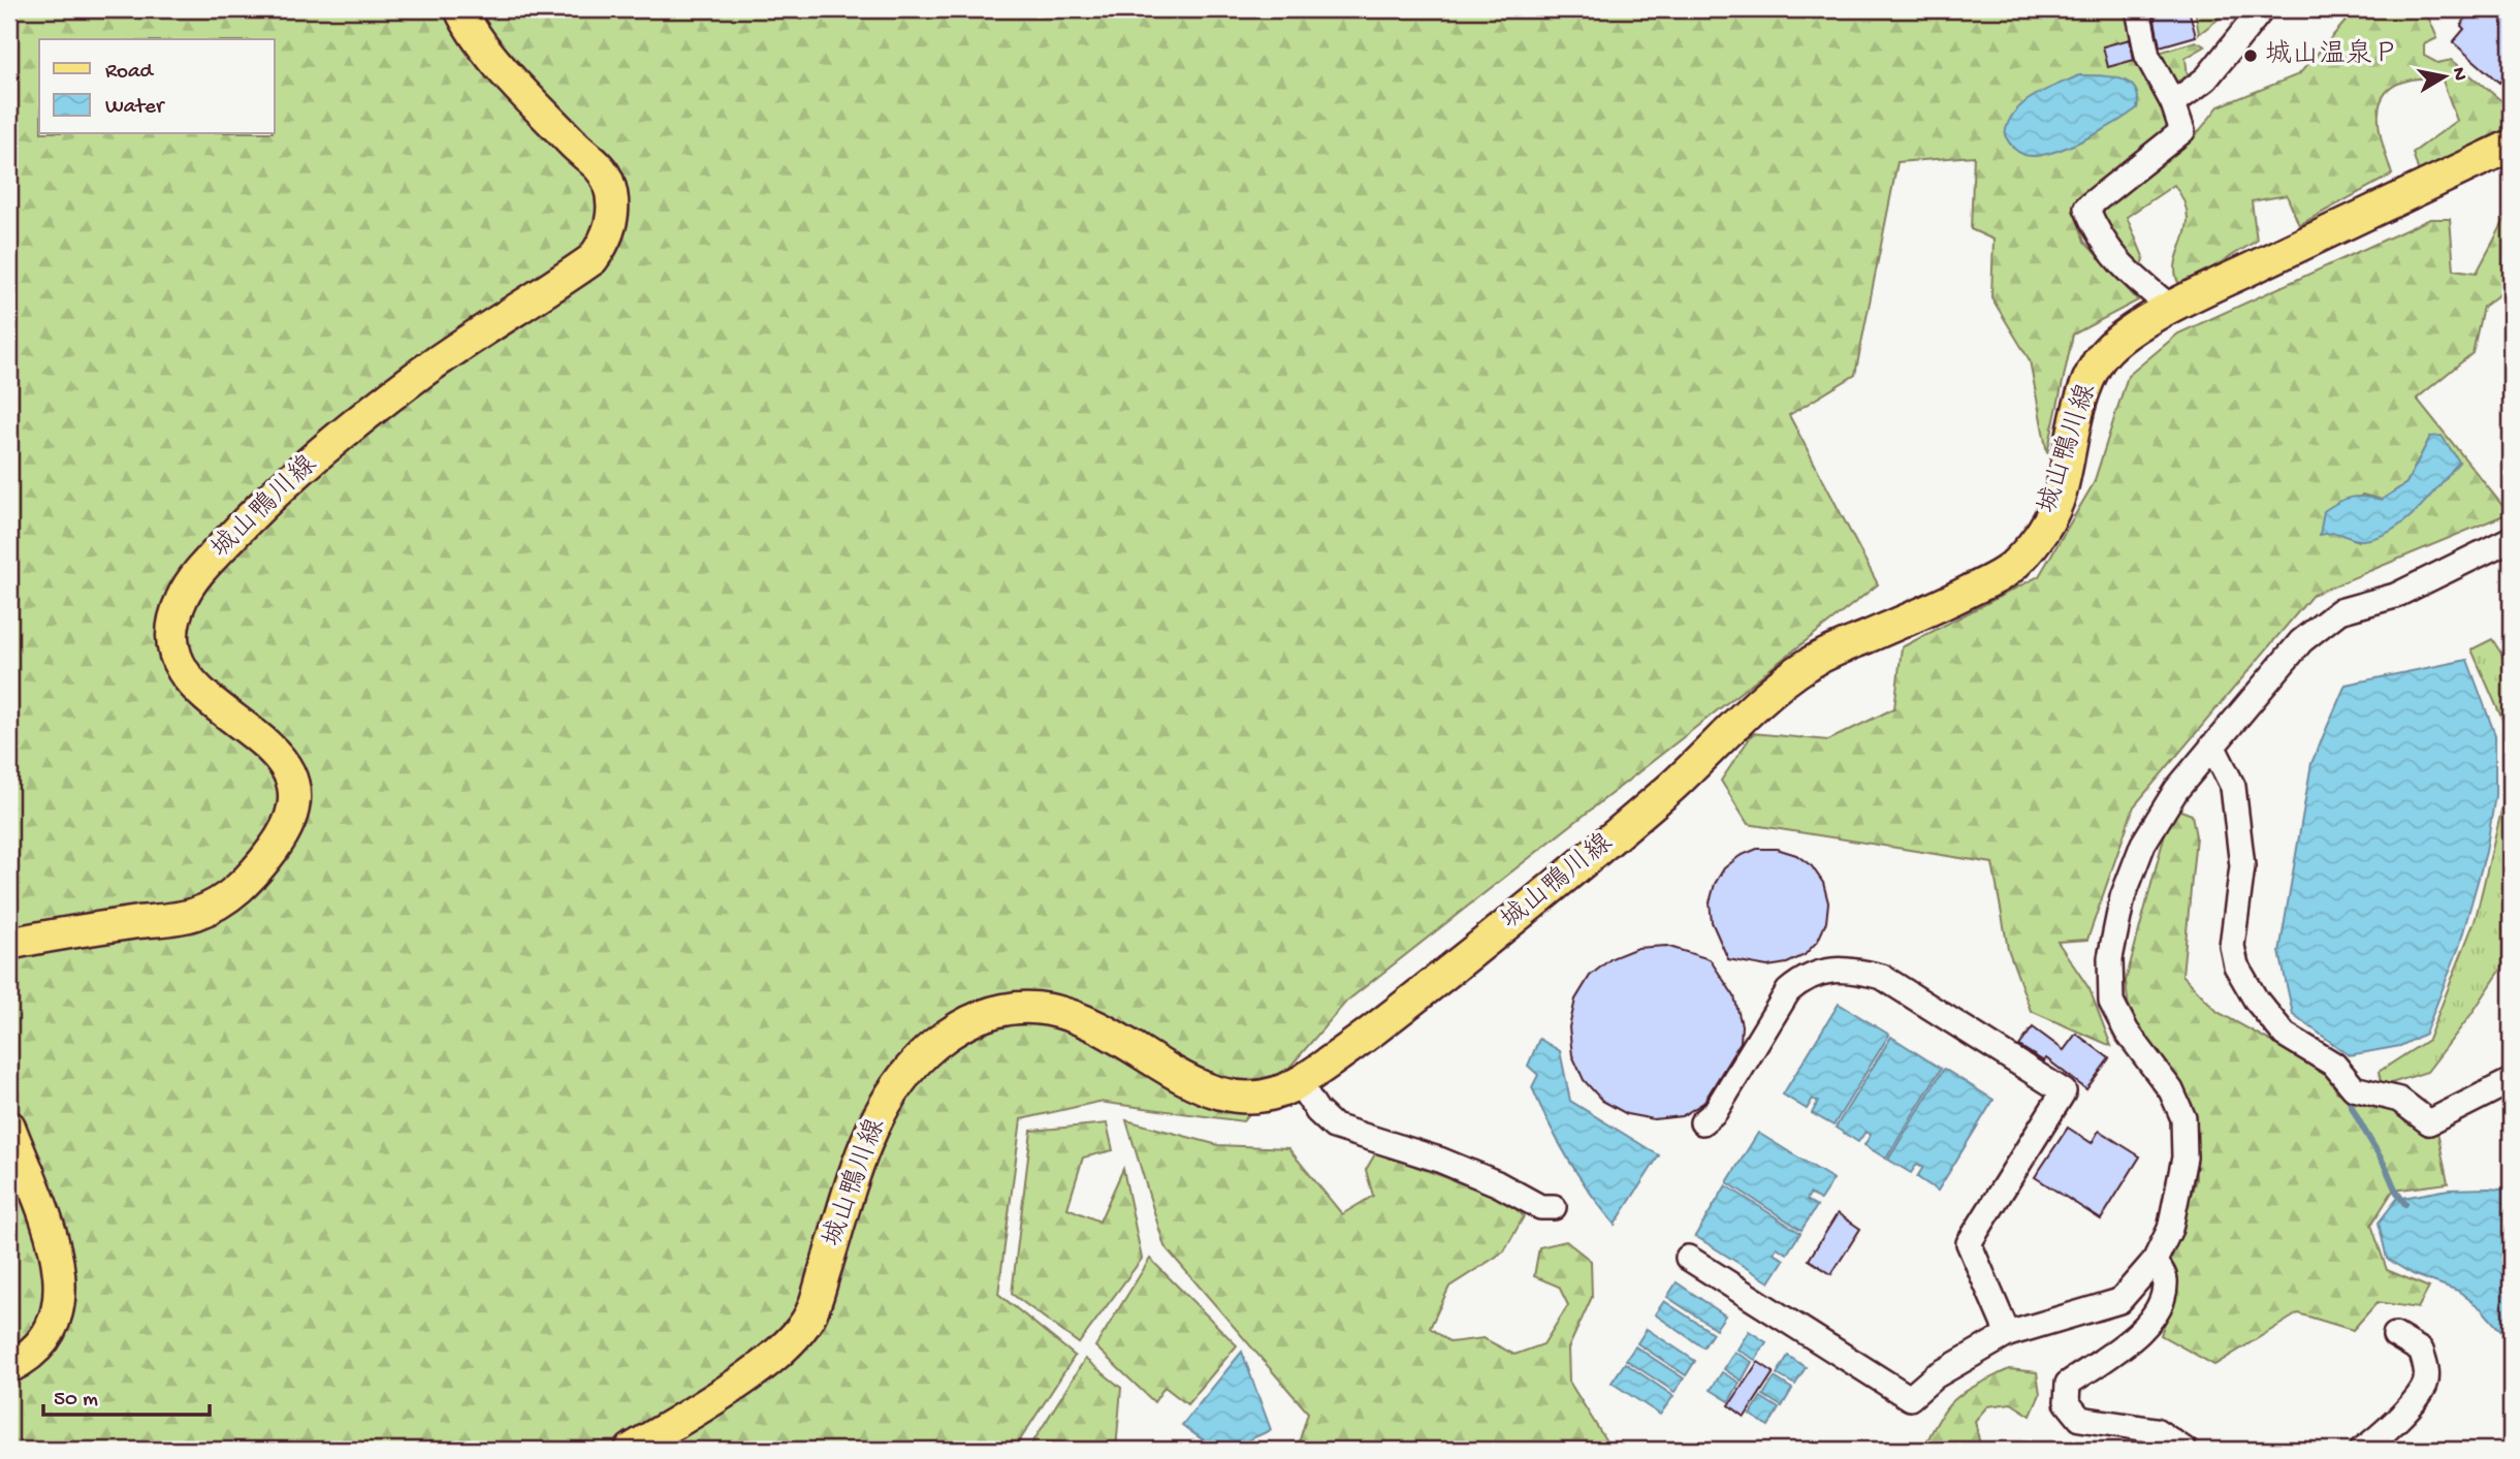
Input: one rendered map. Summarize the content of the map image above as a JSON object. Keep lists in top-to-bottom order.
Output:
{
  "streets": {
    "main road": ["城山鴨川線"]
  },
  "places": ["城山温泉Ｐ"],
  "legend": ["Road", "Water"],
  "scale_bar": "50 m",
  "north": "right"
}
